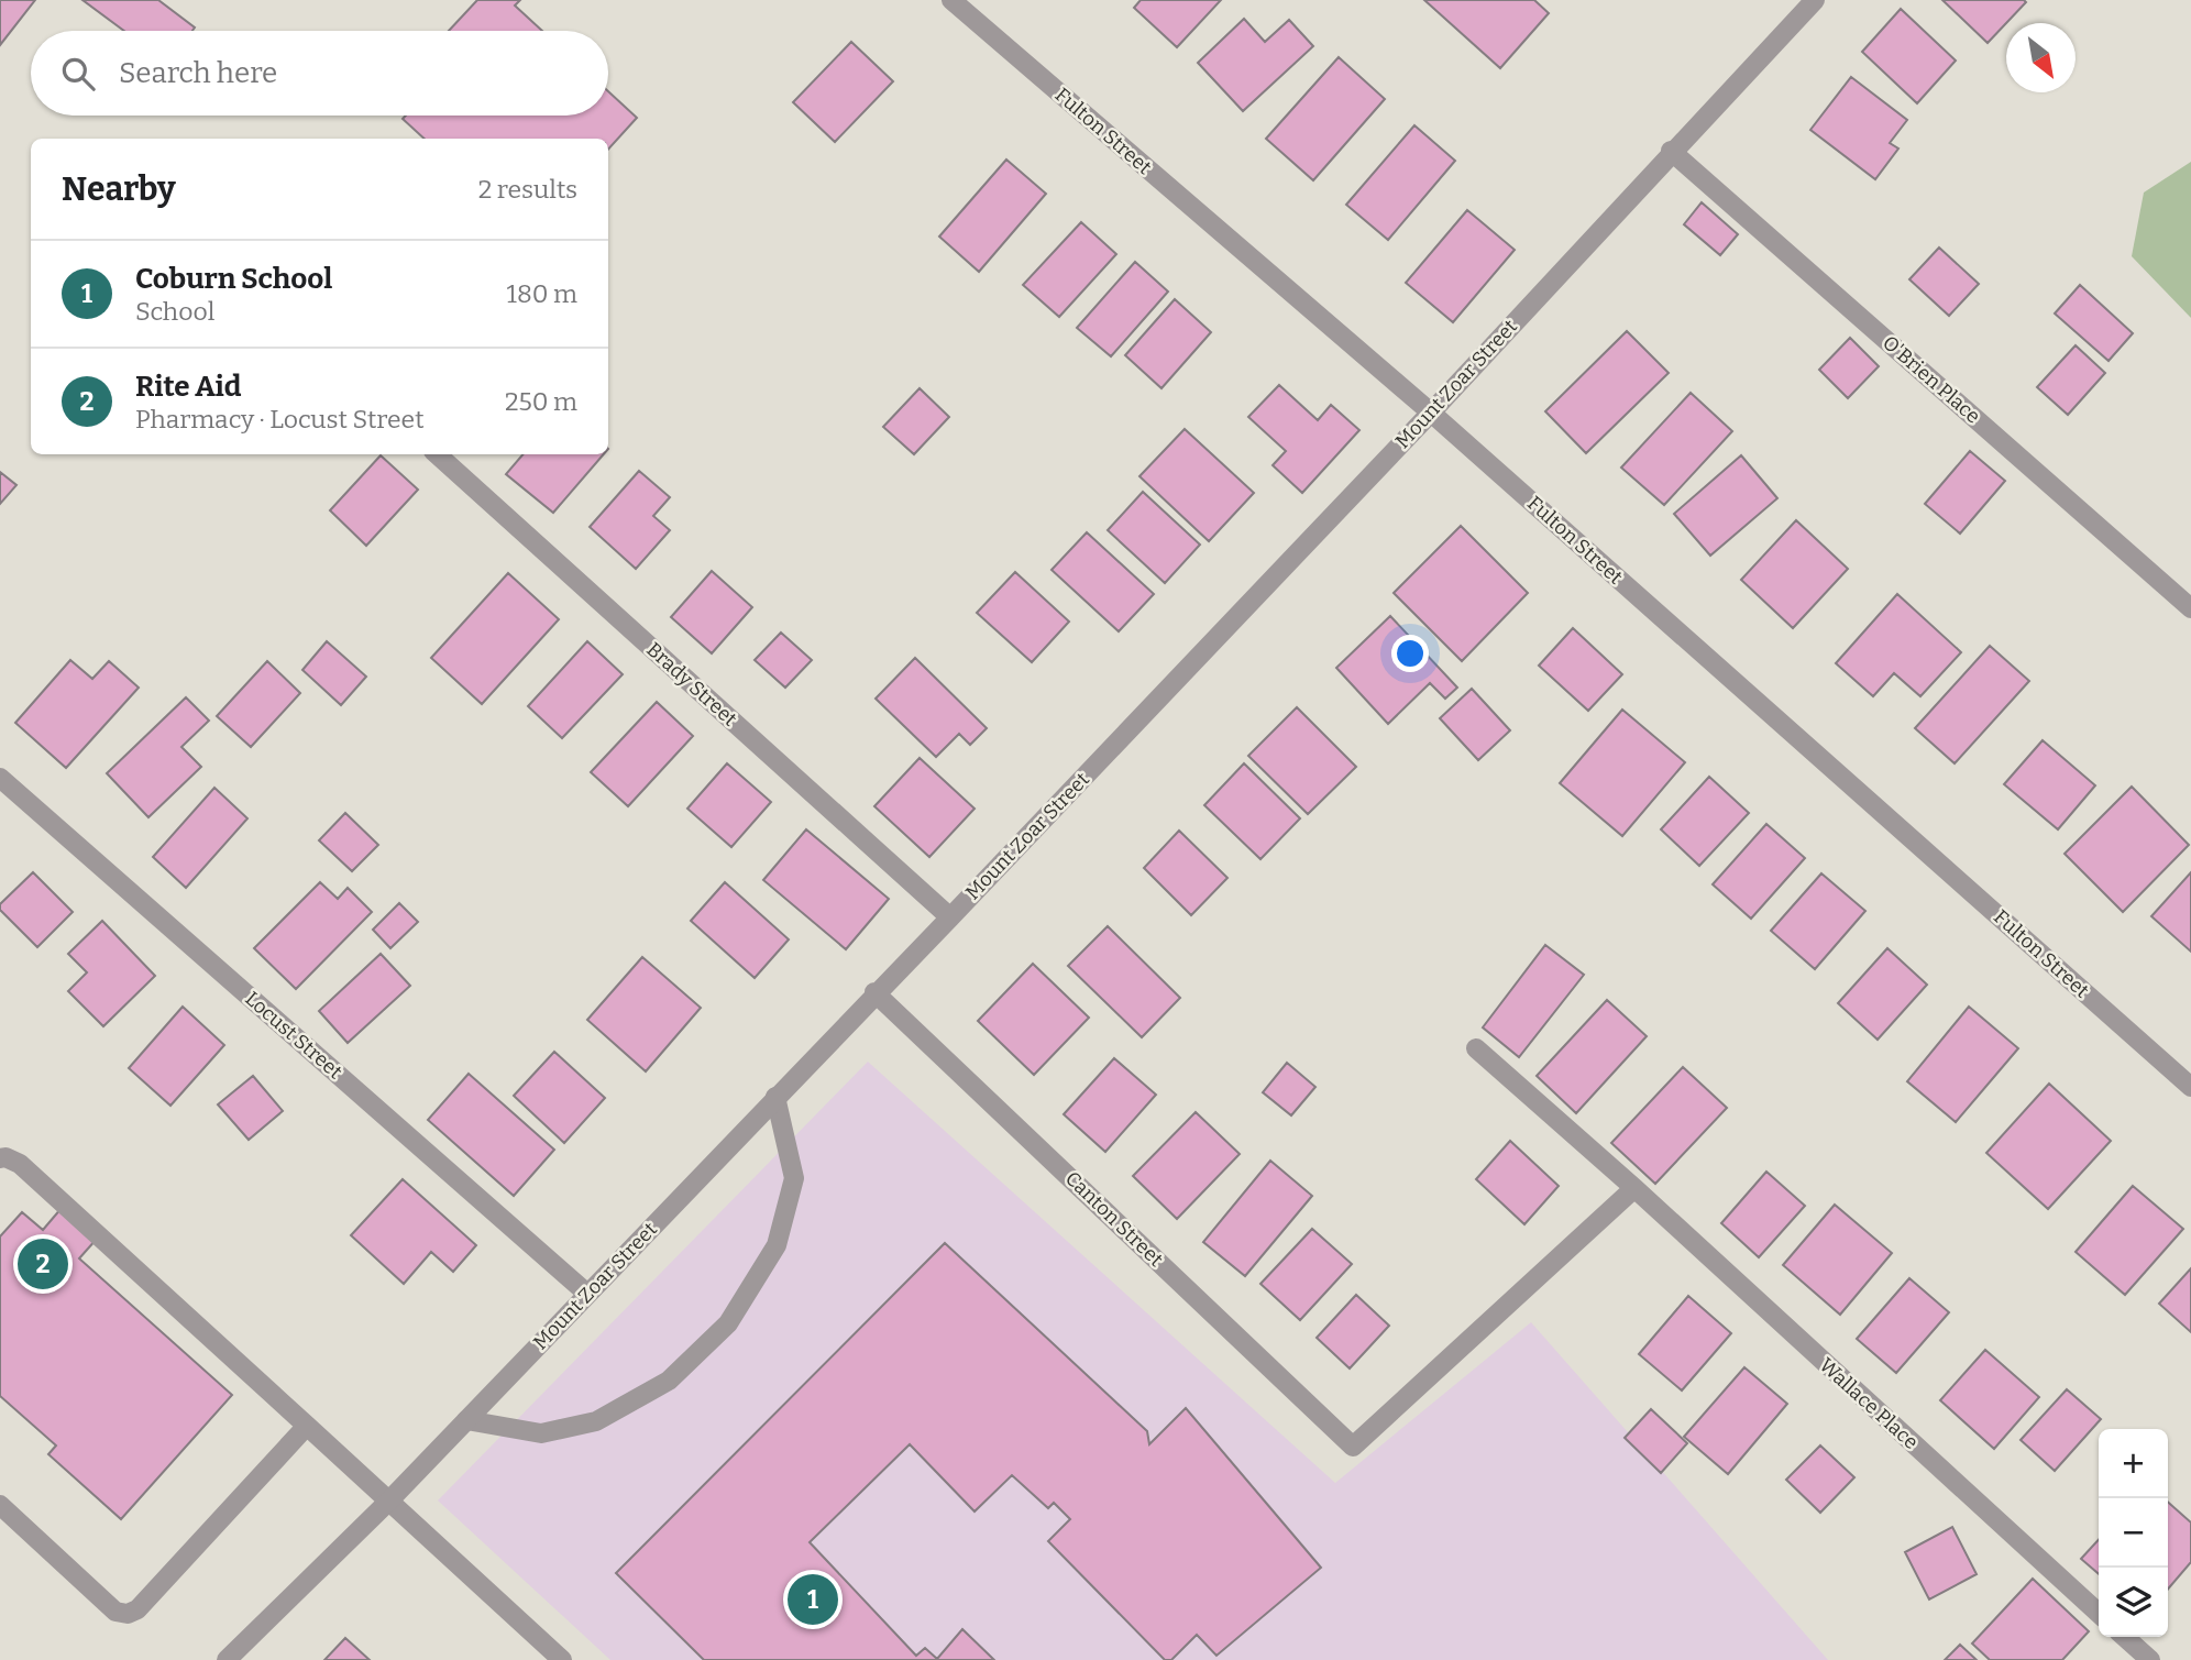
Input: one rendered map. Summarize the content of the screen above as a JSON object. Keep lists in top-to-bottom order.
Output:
{
  "streets": {
    "street": [
      "Fulton Street",
      "O'Brien Place",
      "Mount Zoar Street",
      "Brady Street",
      "Locust Street",
      "Canton Street",
      "Wallace Place"
    ]
  },
  "crossings": [
    ["Fulton Street", "Mount Zoar Street"],
    ["O'Brien Place", "Mount Zoar Street"],
    ["Mount Zoar Street", "Brady Street"],
    ["Mount Zoar Street", "Locust Street"],
    ["Mount Zoar Street", "Canton Street"],
    ["Canton Street", "Wallace Place"]
  ],
  "north": "bottom right",
  "page": {
    "search": "Search here",
    "heading": ["Nearby", "2 results"],
    "list": [
      {
        "mark": "1",
        "name": "Coburn School",
        "note": "School",
        "value": "180 m"
      },
      {
        "mark": "2",
        "name": "Rite Aid",
        "note": "Pharmacy · Locust Street",
        "value": "250 m"
      }
    ],
    "pins": ["2", "1"],
    "map_buttons": ["+", "−"]
  }
}
